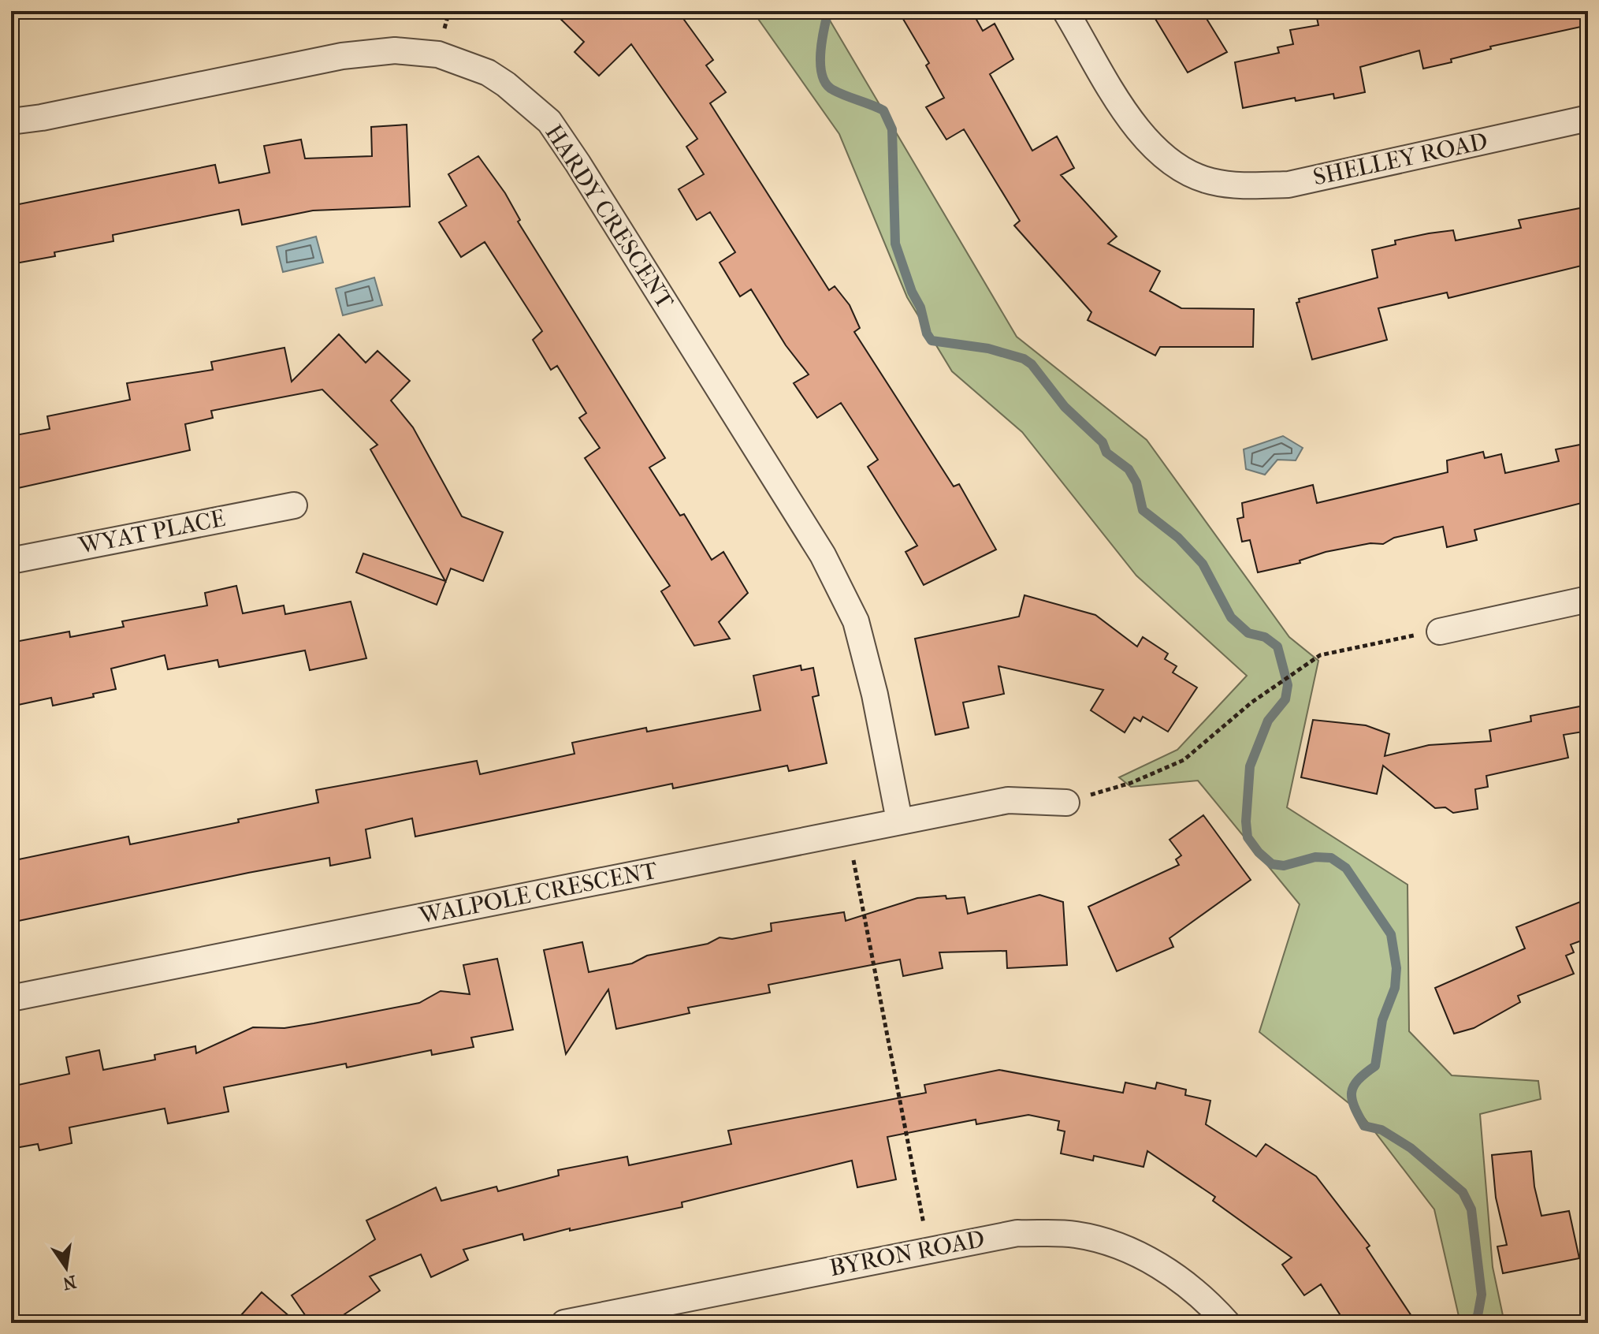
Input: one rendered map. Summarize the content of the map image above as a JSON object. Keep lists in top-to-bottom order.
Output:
{
  "streets": {
    "street": [
      "SHELLEY ROAD",
      "HARDY CRESCENT",
      "WYAT PLACE",
      "WALPOLE CRESCENT",
      "BYRON ROAD"
    ]
  },
  "crossings": [
    ["HARDY CRESCENT", "WALPOLE CRESCENT"]
  ],
  "north": "bottom"
}
